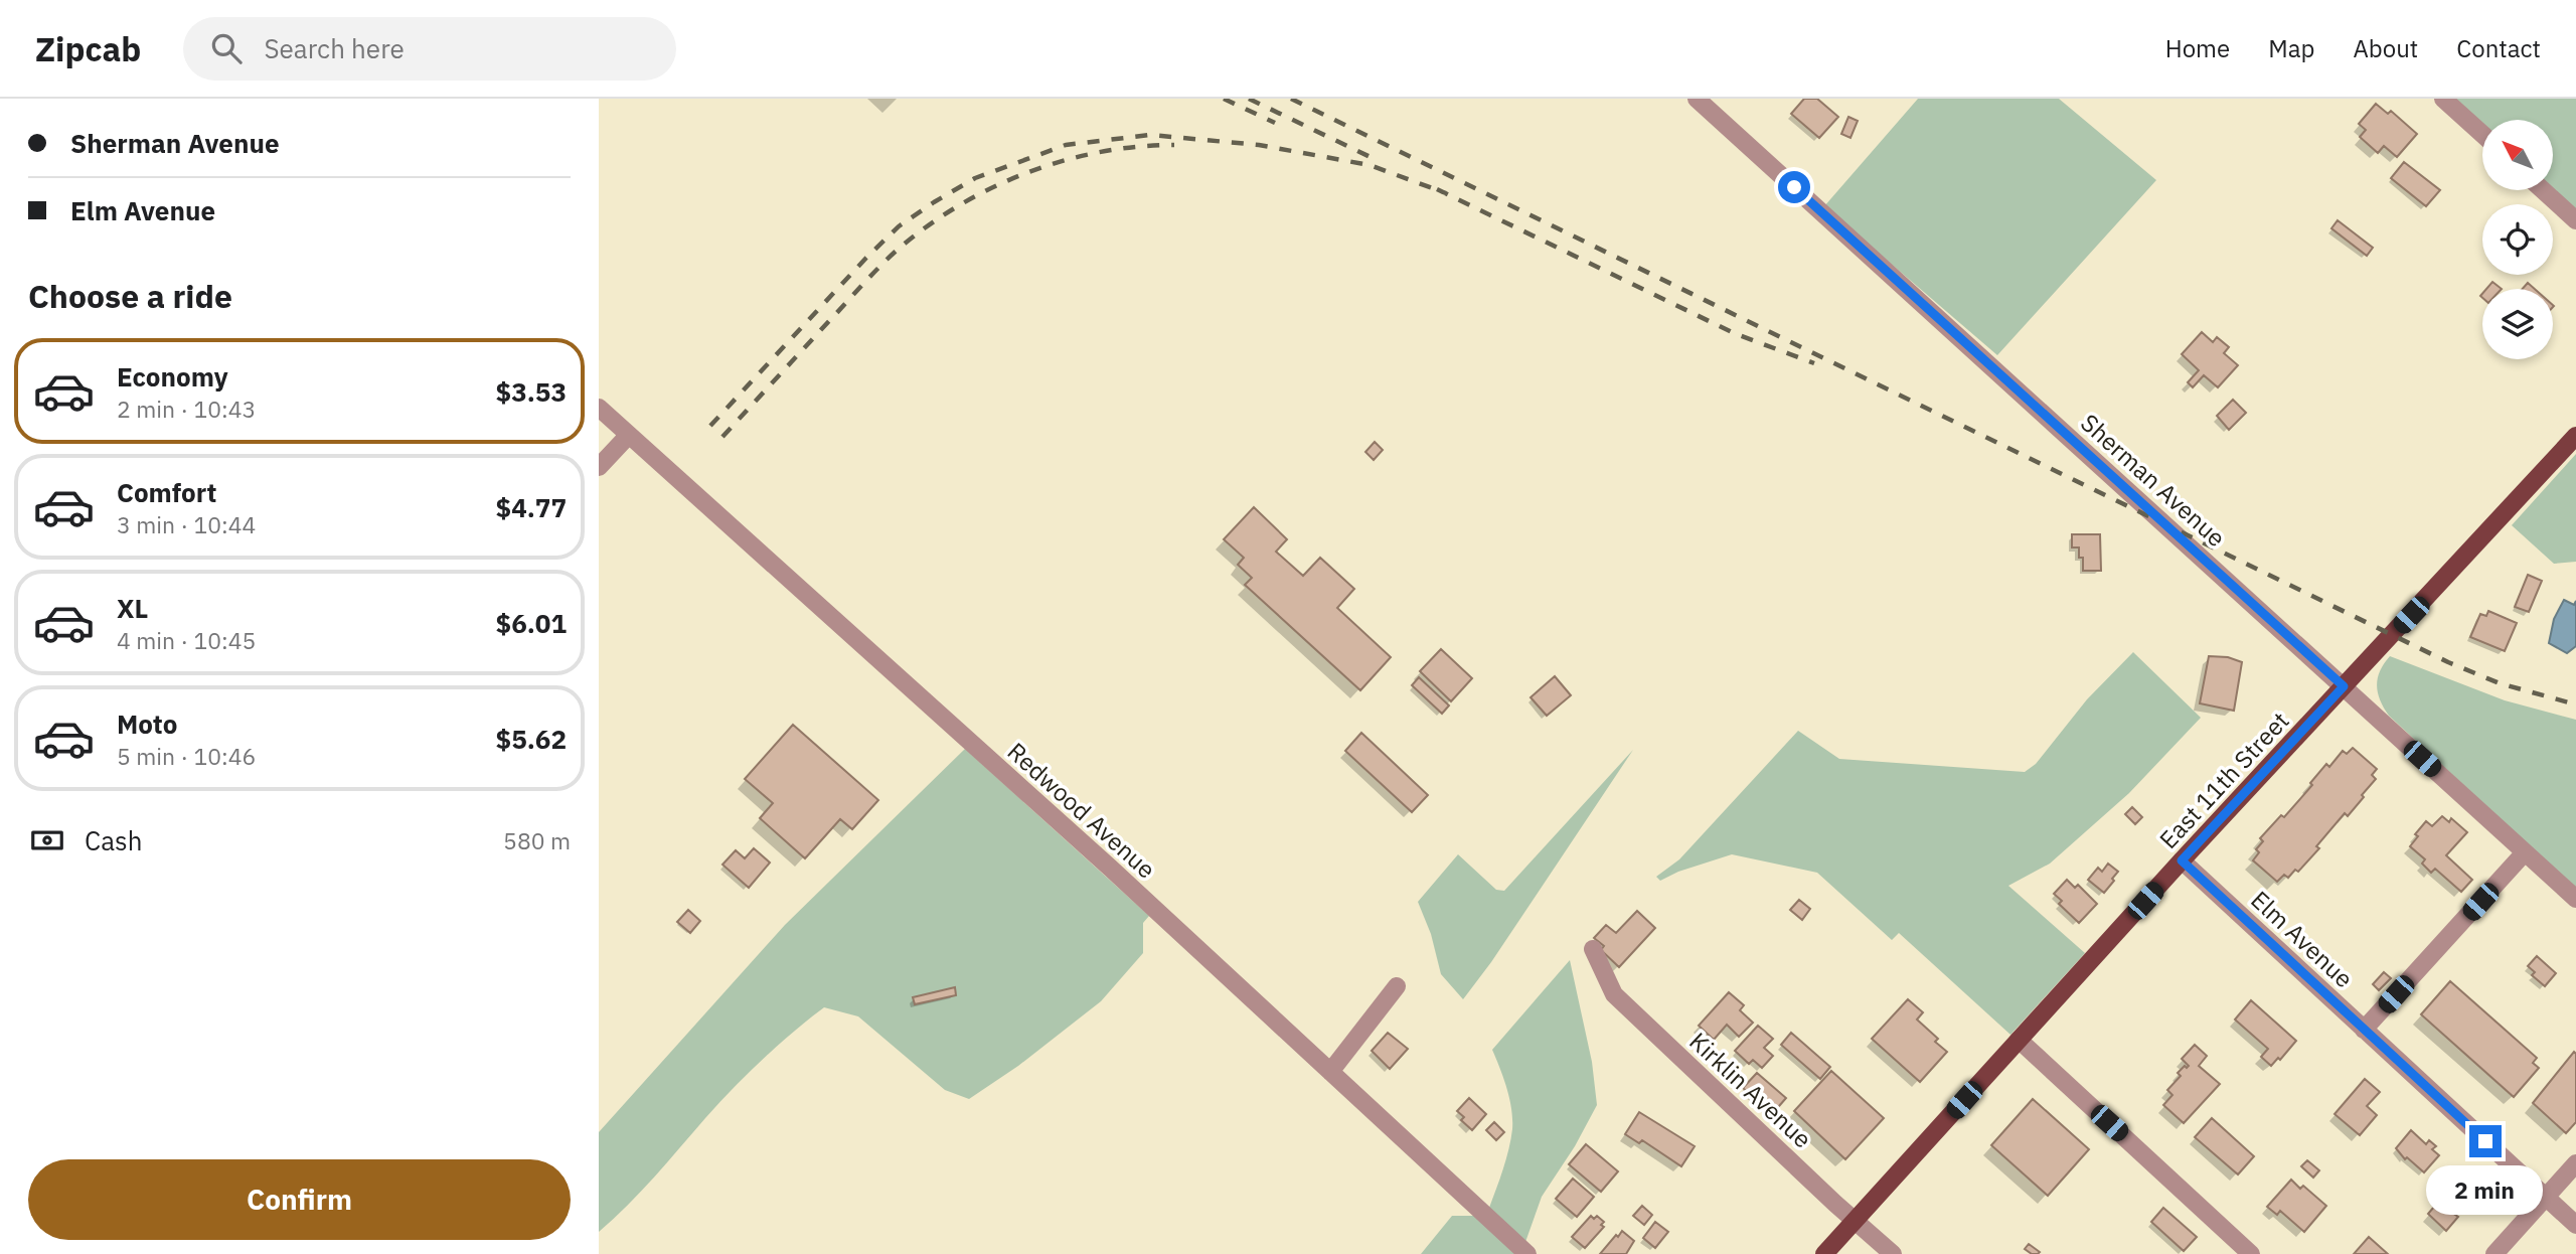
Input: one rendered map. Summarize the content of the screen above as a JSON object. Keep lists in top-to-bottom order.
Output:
{
  "streets": {
    "main road": ["East 11th Street"],
    "street": [
      "Sherman Avenue",
      "Redwood Avenue",
      "Elm Avenue",
      "Kirklin Avenue"
    ]
  },
  "crossings": [
    ["Sherman Avenue", "East 11th Street"],
    ["East 11th Street", "Elm Avenue"],
    ["East 11th Street", "Kirklin Avenue"]
  ],
  "north": "top left",
  "page": {
    "header": "Zipcab",
    "search": "Search here",
    "nav": [
      "Home",
      "Map",
      "About",
      "Contact"
    ],
    "banner": ["Sherman Avenue", "Elm Avenue"],
    "heading": "Choose a ride",
    "list": [
      {
        "name": "Economy",
        "note": "2 min · 10:43",
        "value": "$3.53"
      },
      {
        "name": "Comfort",
        "note": "3 min · 10:44",
        "value": "$4.77"
      },
      {
        "name": "XL",
        "note": "4 min · 10:45",
        "value": "$6.01"
      },
      {
        "name": "Moto",
        "note": "5 min · 10:46",
        "value": "$5.62"
      }
    ],
    "pay": ["Cash", "580 m"],
    "buttons": "Confirm",
    "bubble": "2 min"
  }
}
